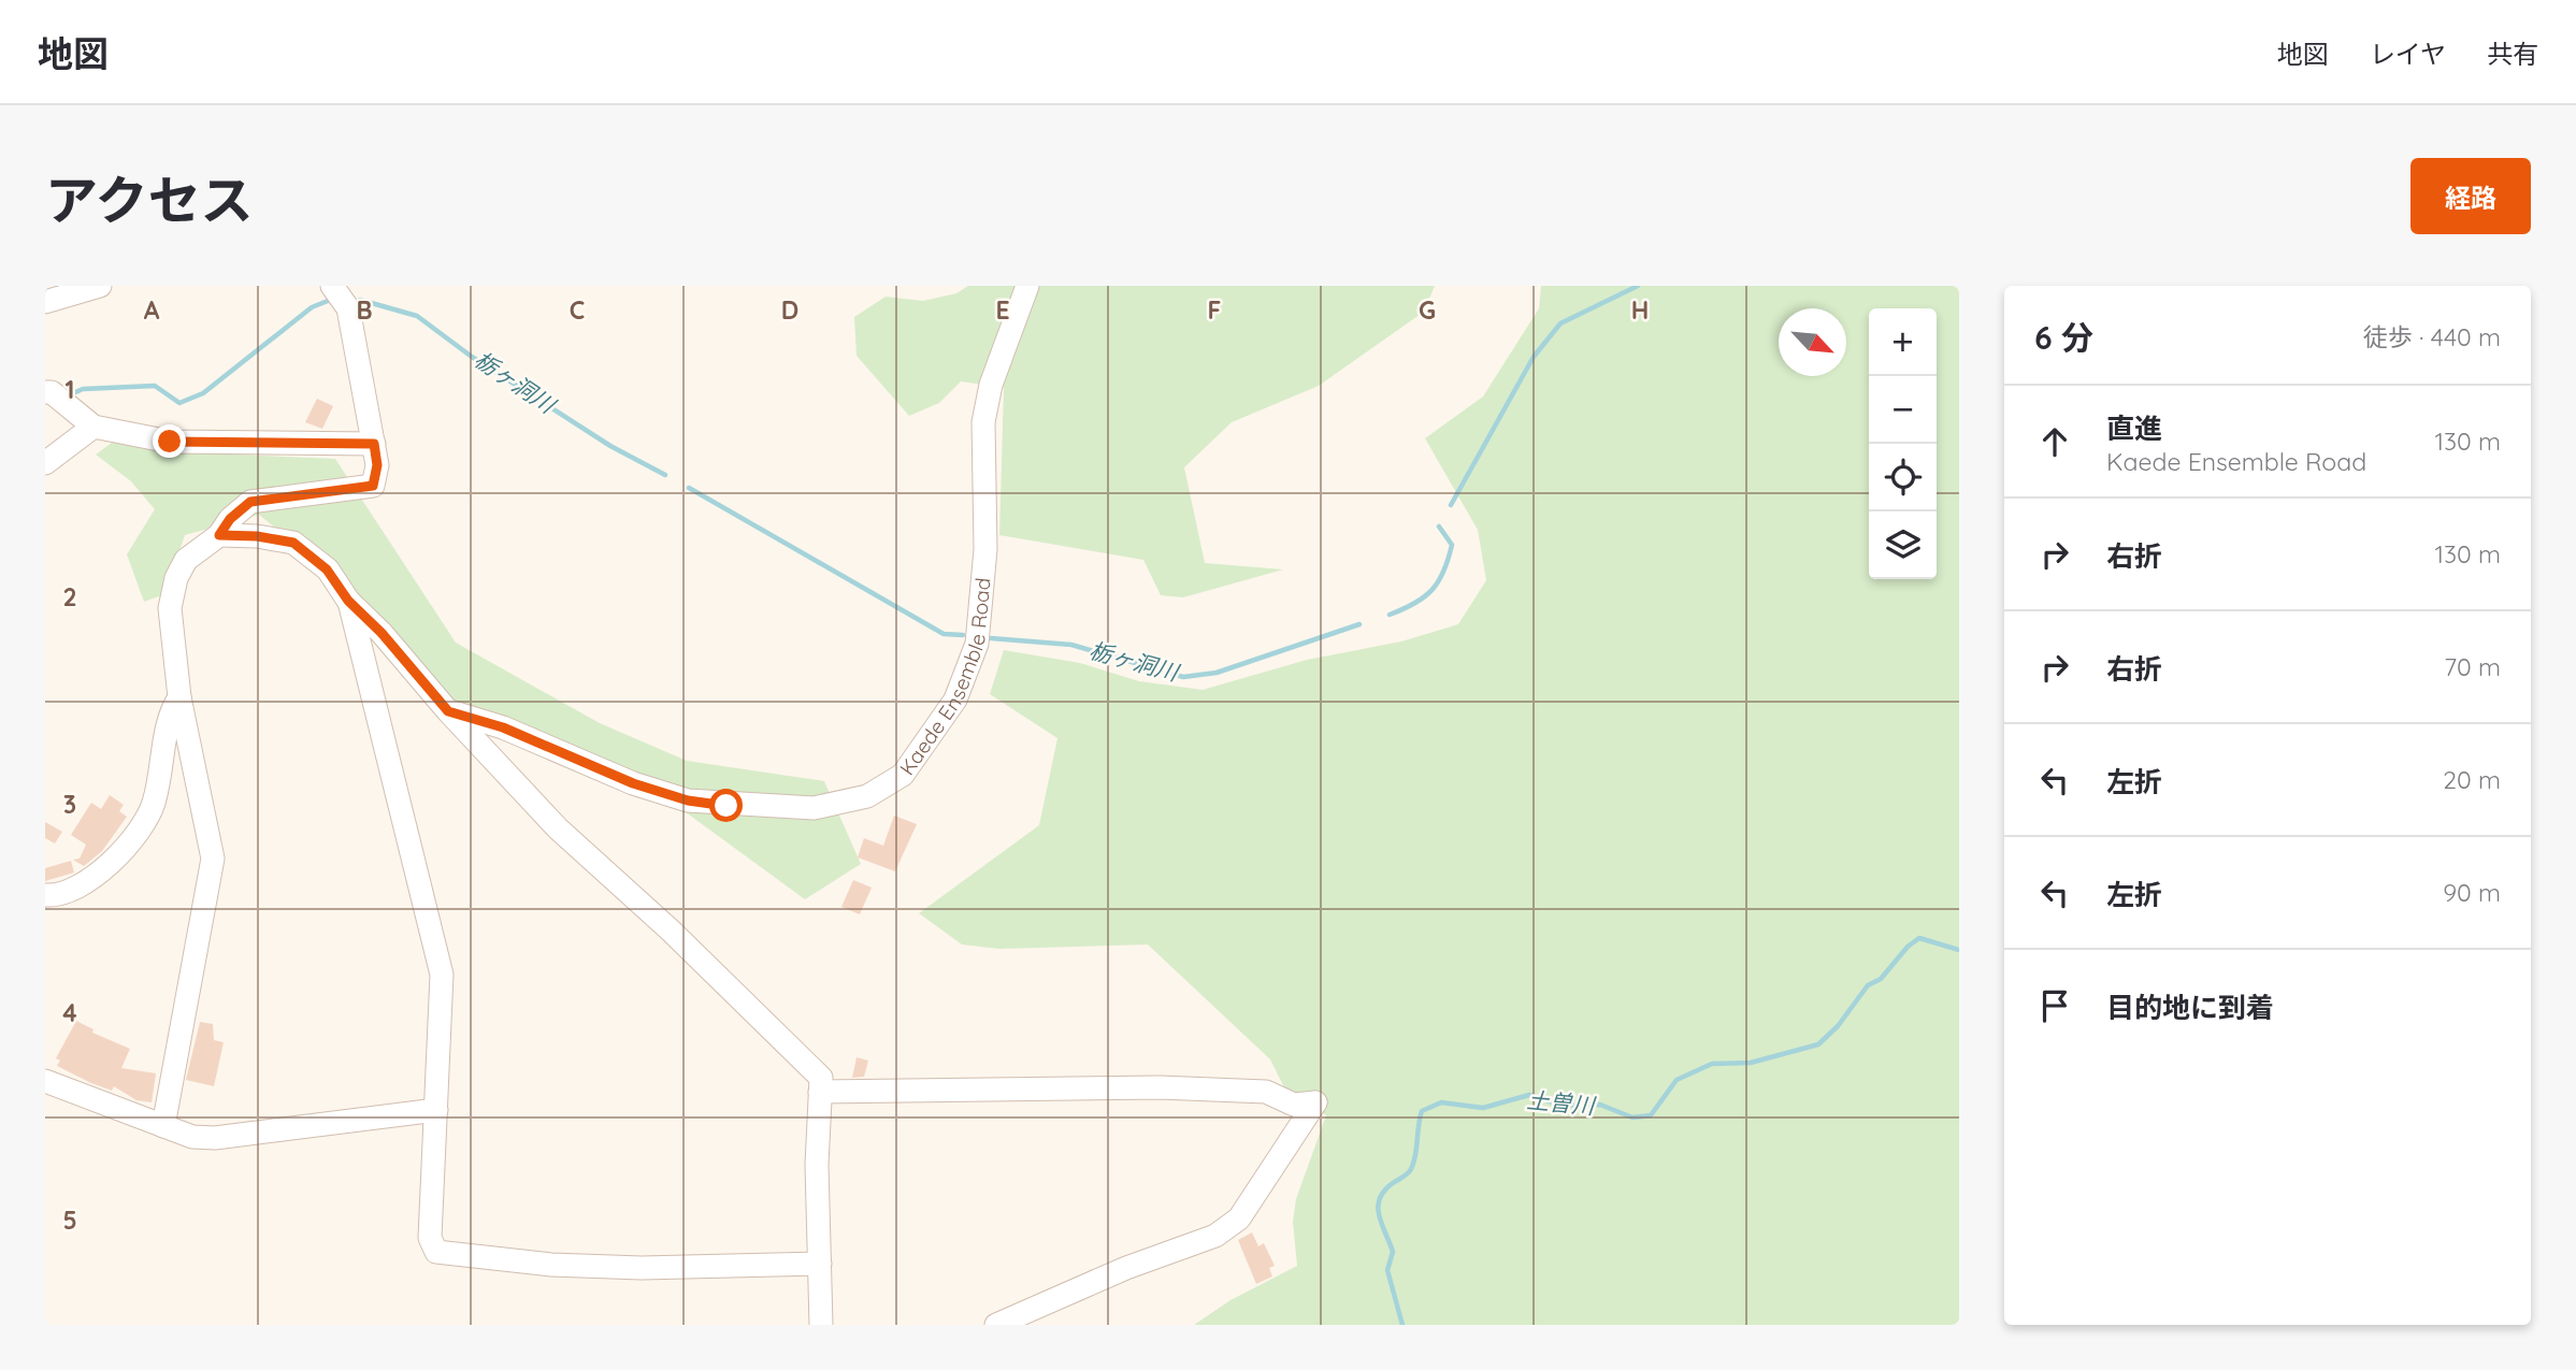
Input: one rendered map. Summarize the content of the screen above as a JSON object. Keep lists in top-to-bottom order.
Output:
{
  "streets": {
    "street": ["Kaede Ensemble Road"]
  },
  "water": ["栃ヶ洞川", "土曽川"],
  "north": "bottom right",
  "page": {
    "header": "地図",
    "nav": ["地図", "レイヤ", "共有"],
    "title": "アクセス",
    "buttons": "経路",
    "heading": ["6 分", "徒歩 · 440 m"],
    "map_buttons": ["+", "−"],
    "list": [
      ["直進", "Kaede Ensemble Road", "130 m"],
      ["右折", "130 m"],
      ["右折", "70 m"],
      ["左折", "20 m"],
      ["左折", "90 m"],
      "目的地に到着"
    ]
  },
  "grid": {
    "columns": [
      "A",
      "B",
      "C",
      "D",
      "E",
      "F",
      "G",
      "H"
    ],
    "rows": [
      "1",
      "2",
      "3",
      "4",
      "5"
    ]
  }
}
